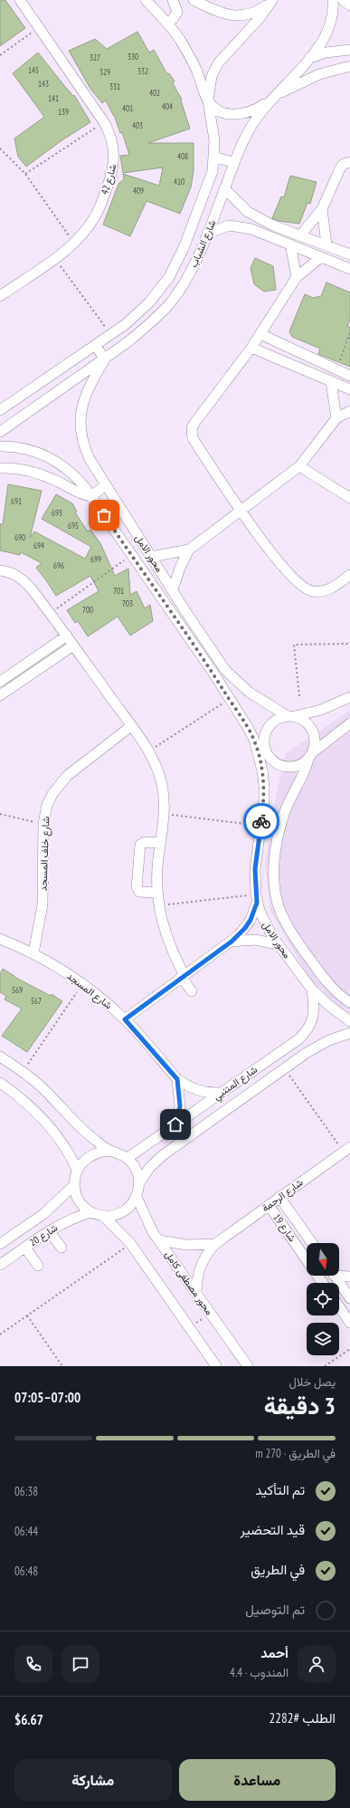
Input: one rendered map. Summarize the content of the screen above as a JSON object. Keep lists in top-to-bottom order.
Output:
{
  "streets": {
    "street": [
      "شارع 42",
      "شارع الشباب",
      "محور الامل",
      "شارع خلف المسجد",
      "شارع المسجد",
      "شارع المتنبي",
      "شارع الرحمة",
      "شارع 19",
      "شارع 20",
      "محور مصطفى كامل"
    ]
  },
  "crossings": [
    ["شارع الشباب", "محور الامل"],
    ["محور الامل", "شارع المتنبي"],
    ["شارع خلف المسجد", "شارع المسجد"],
    ["شارع المسجد", "شارع المتنبي"],
    ["شارع المتنبي", "شارع 20"],
    ["شارع المتنبي", "محور مصطفى كامل"],
    ["شارع الرحمة", "شارع 19"],
    ["شارع الرحمة", "محور مصطفى كامل"],
    ["شارع 20", "محور مصطفى كامل"]
  ],
  "house_numbers": [
    "330",
    "327",
    "145",
    "332",
    "329",
    "143",
    "331",
    "402",
    "141",
    "404",
    "401",
    "139",
    "403",
    "408",
    "410",
    "409",
    "691",
    "693",
    "695",
    "690",
    "694",
    "699",
    "696",
    "701",
    "703",
    "700",
    "569",
    "567"
  ],
  "north": "bottom",
  "page": {
    "heading": ["3 دقيقة", "يصل خلال", "07:00–07:05"],
    "panel": [
      "أحمد",
      "المندوب · 4.4",
      "الطلب #2282",
      "$6.67"
    ],
    "bar": "في الطريق · 270 m",
    "list": [
      ["تم التأكيد", "06:38"],
      ["قيد التحضير", "06:44"],
      ["في الطريق", "06:48"],
      "تم التوصيل"
    ],
    "buttons": ["مساعدة", "مشاركة"]
  }
}
